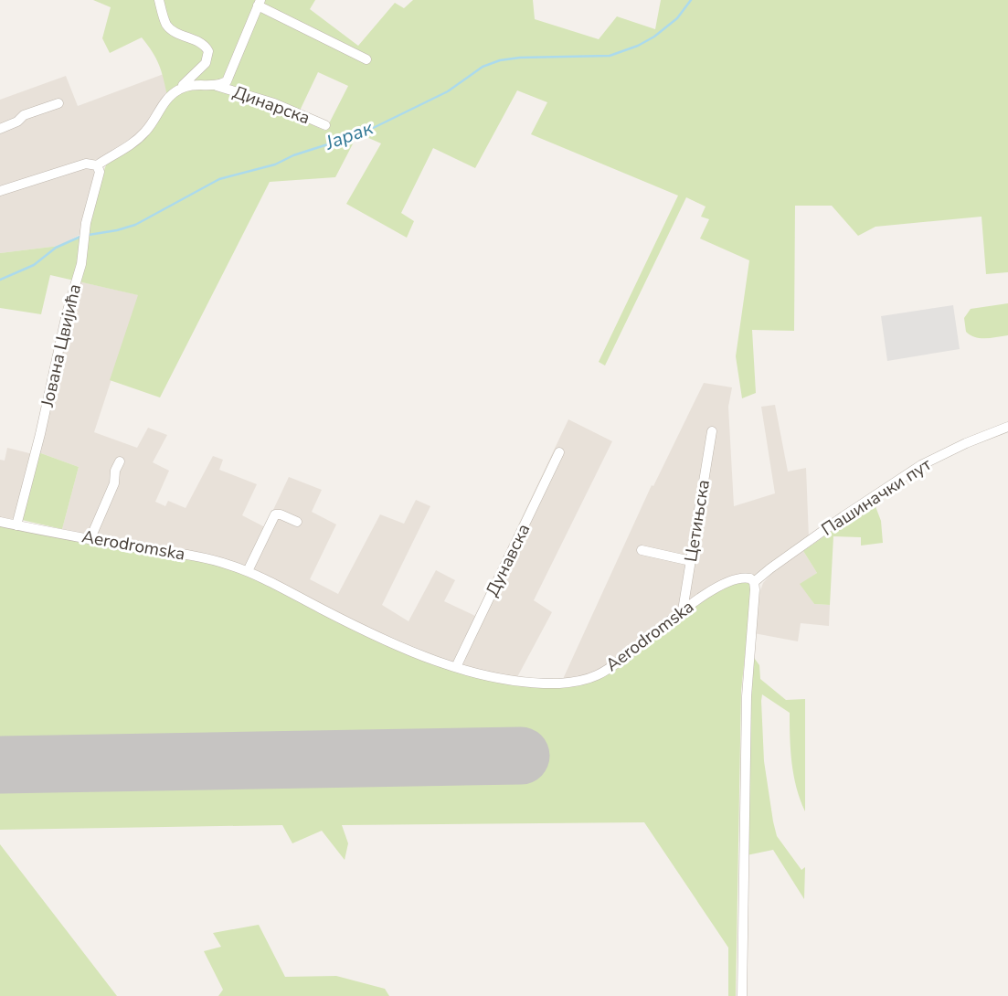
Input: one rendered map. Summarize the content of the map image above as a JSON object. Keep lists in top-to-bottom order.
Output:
{
  "streets": {
    "street": [
      "Динарска",
      "Јована Цвијића",
      "Пашиначки пут",
      "Цетињска",
      "Aerodromska",
      "Дунавска"
    ]
  },
  "crossings": [
    ["Јована Цвијића", "Aerodromska"],
    ["Пашиначки пут", "Aerodromska"],
    ["Цетињска", "Aerodromska"],
    ["Aerodromska", "Дунавска"]
  ],
  "water": ["Јарак"]
}
